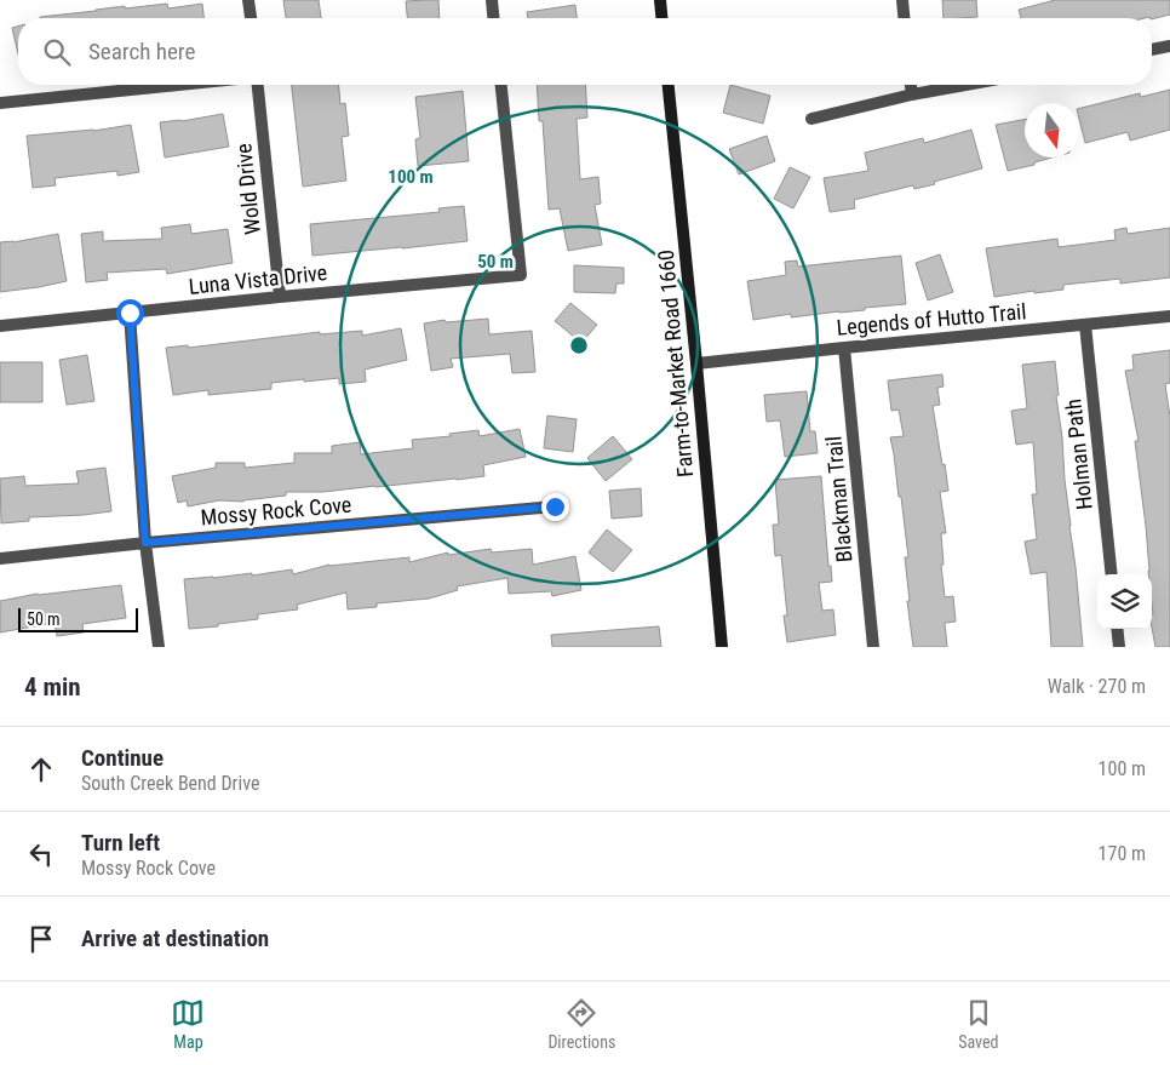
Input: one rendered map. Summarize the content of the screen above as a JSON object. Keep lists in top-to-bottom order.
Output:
{
  "streets": {
    "main road": ["Farm-to-Market Road 1660"],
    "street": [
      "Wold Drive",
      "Luna Vista Drive",
      "Legends of Hutto Trail",
      "Holman Path",
      "Blackman Trail",
      "Mossy Rock Cove"
    ]
  },
  "crossings": [
    ["Wold Drive", "Luna Vista Drive"],
    ["Legends of Hutto Trail", "Farm-to-Market Road 1660"],
    ["Legends of Hutto Trail", "Holman Path"],
    ["Legends of Hutto Trail", "Blackman Trail"]
  ],
  "scale_bar": "50 m",
  "north": "bottom",
  "page": {
    "search": "Search here",
    "scale": "50 m",
    "heading": ["4 min", "Walk · 270 m"],
    "list": [
      ["Continue", "South Creek Bend Drive", "100 m"],
      ["Turn left", "Mossy Rock Cove", "170 m"],
      "Arrive at destination"
    ],
    "nav": ["Map", "Directions", "Saved"]
  },
  "rings": ["100 m", "50 m"]
}
